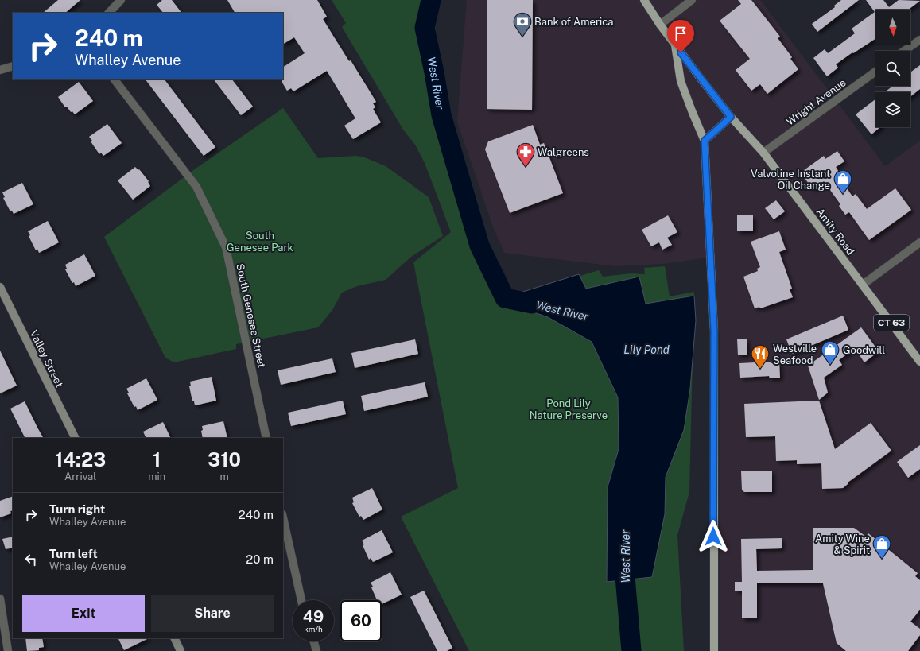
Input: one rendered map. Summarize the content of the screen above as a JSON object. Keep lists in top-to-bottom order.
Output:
{
  "streets": {
    "main road": ["Amity Road", "CT 63"],
    "street": ["Wright Avenue", "South Genesee Street", "Valley Street"]
  },
  "crossings": [
    ["Wright Avenue", "Amity Road"],
    ["Amity Road", "CT 63"]
  ],
  "water": ["West River", "Lily Pond"],
  "parks": ["South Genesee Park", "Pond Lily Nature Preserve"],
  "places": {
    "bank": ["Bank of America"],
    "pharmacy": ["Walgreens"],
    "shop": ["Valvoline Instant Oil Change", "Goodwill", "Amity Wine & Spirit"],
    "restaurant": ["Westville Seafood"]
  },
  "north": "bottom",
  "page": {
    "turn": ["240 m", "Whalley Avenue"],
    "eta": [
      "14:23",
      "Arrival",
      "1",
      "min",
      "310",
      "m"
    ],
    "list": [
      {
        "name": "Turn right",
        "note": "Whalley Avenue",
        "value": "240 m"
      },
      {
        "name": "Turn left",
        "note": "Whalley Avenue",
        "value": "20 m"
      }
    ],
    "buttons": ["Exit", "Share"],
    "speed": "49 km/h",
    "limit": "60"
  }
}
